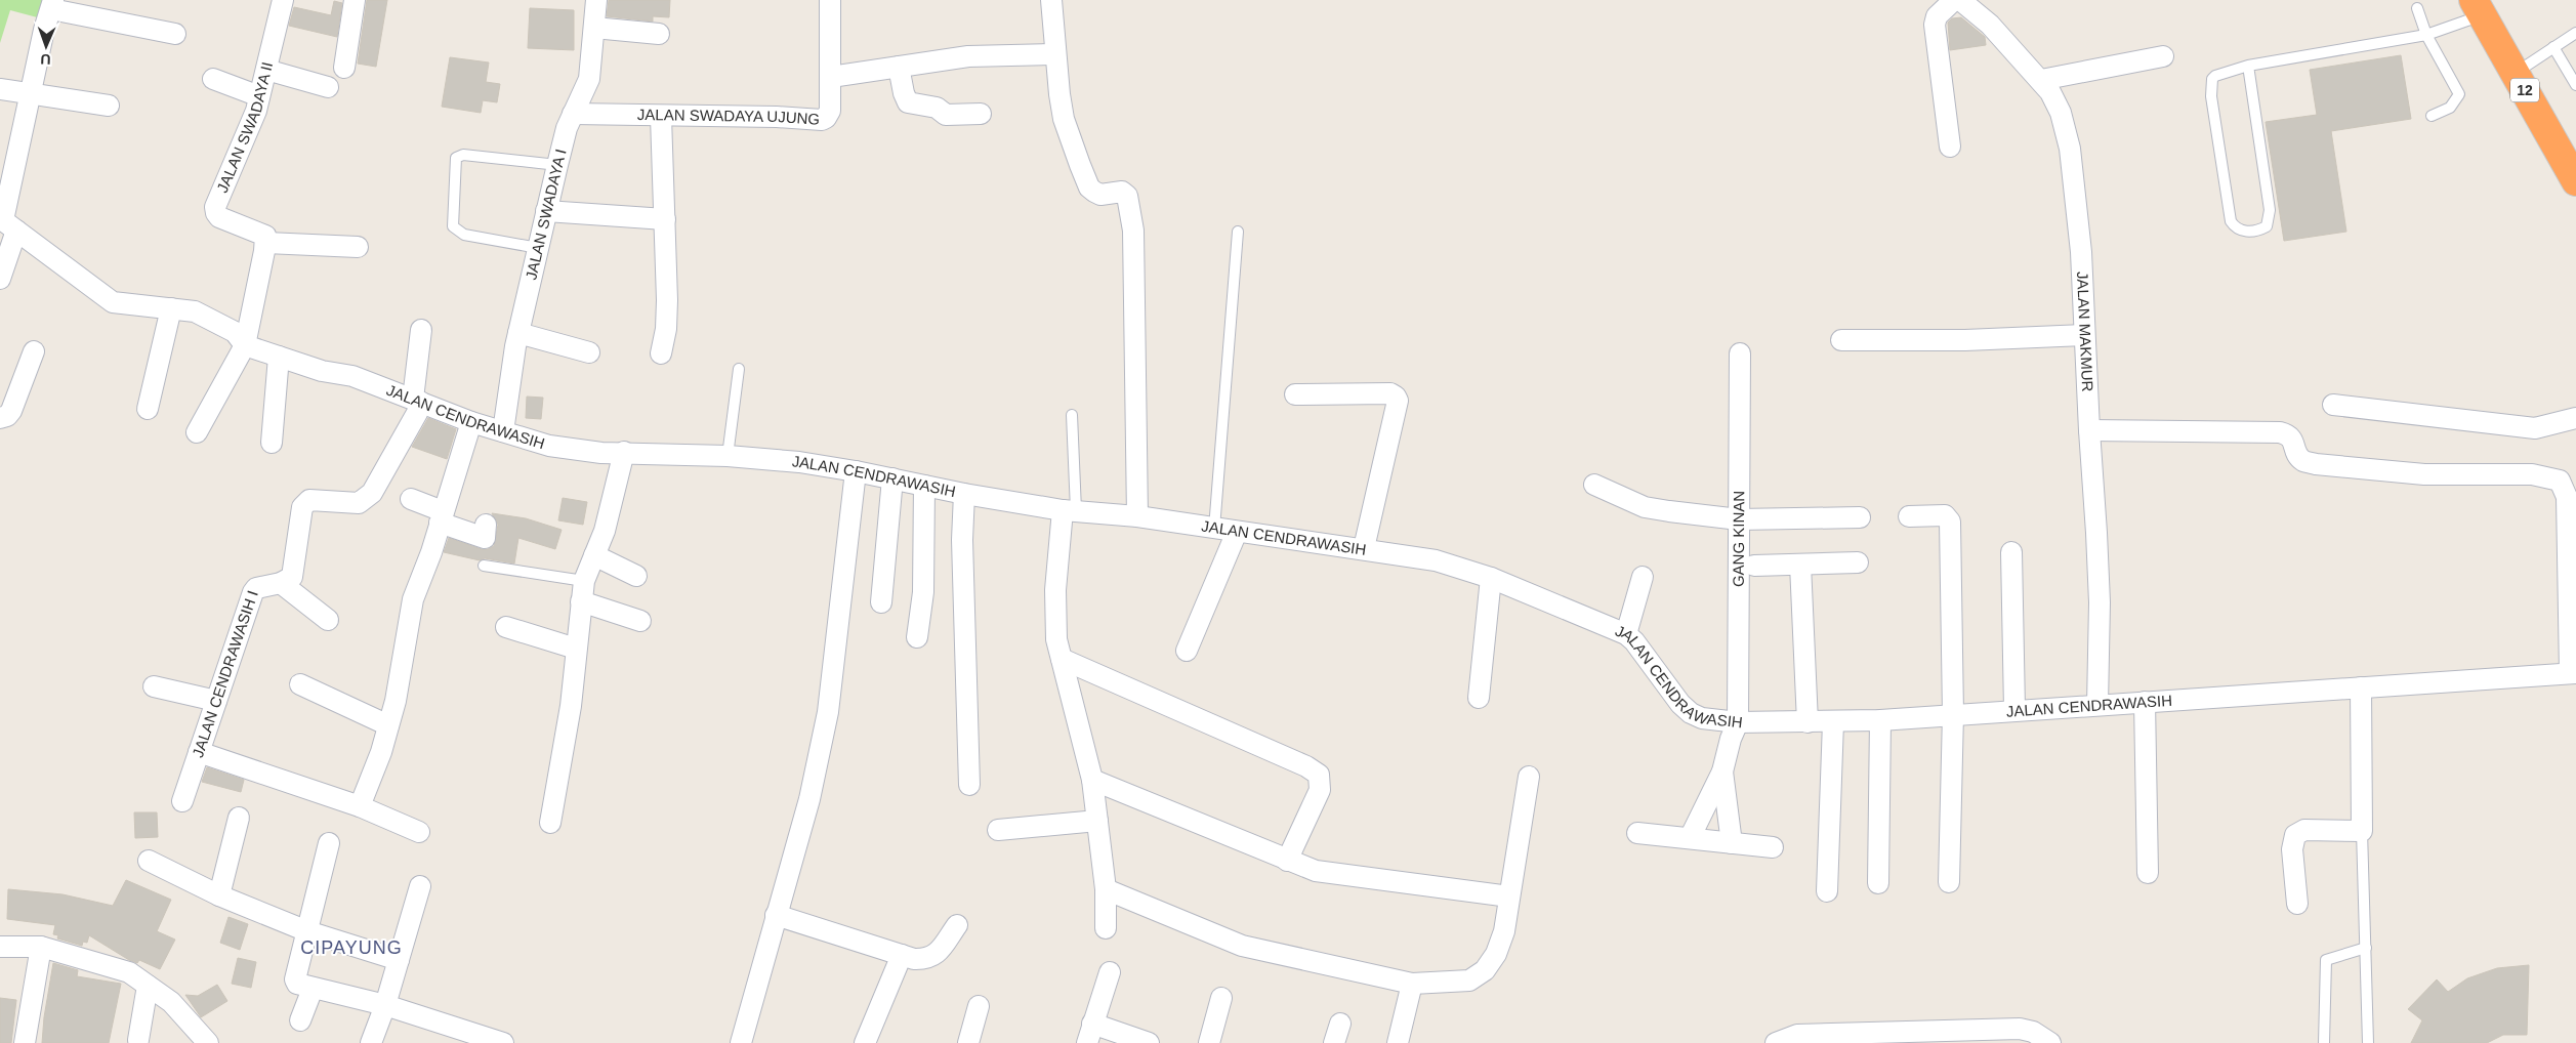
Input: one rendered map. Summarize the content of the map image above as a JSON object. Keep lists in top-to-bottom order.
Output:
{
  "streets": {
    "highway": ["12"],
    "street": [
      "JALAN SWADAYA UJUNG",
      "JALAN SWADAYA II",
      "JALAN SWADAYA I",
      "JALAN MAKMUR",
      "JALAN CENDRAWASIH",
      "GANG KINAN",
      "JALAN CENDRAWASIH I"
    ]
  },
  "crossings": [
    ["JALAN SWADAYA UJUNG", "JALAN SWADAYA I"],
    ["JALAN SWADAYA I", "JALAN CENDRAWASIH"],
    ["JALAN MAKMUR", "JALAN CENDRAWASIH"],
    ["JALAN CENDRAWASIH", "GANG KINAN"],
    ["JALAN CENDRAWASIH", "JALAN CENDRAWASIH I"]
  ],
  "districts": ["CIPAYUNG"],
  "north": "bottom"
}
